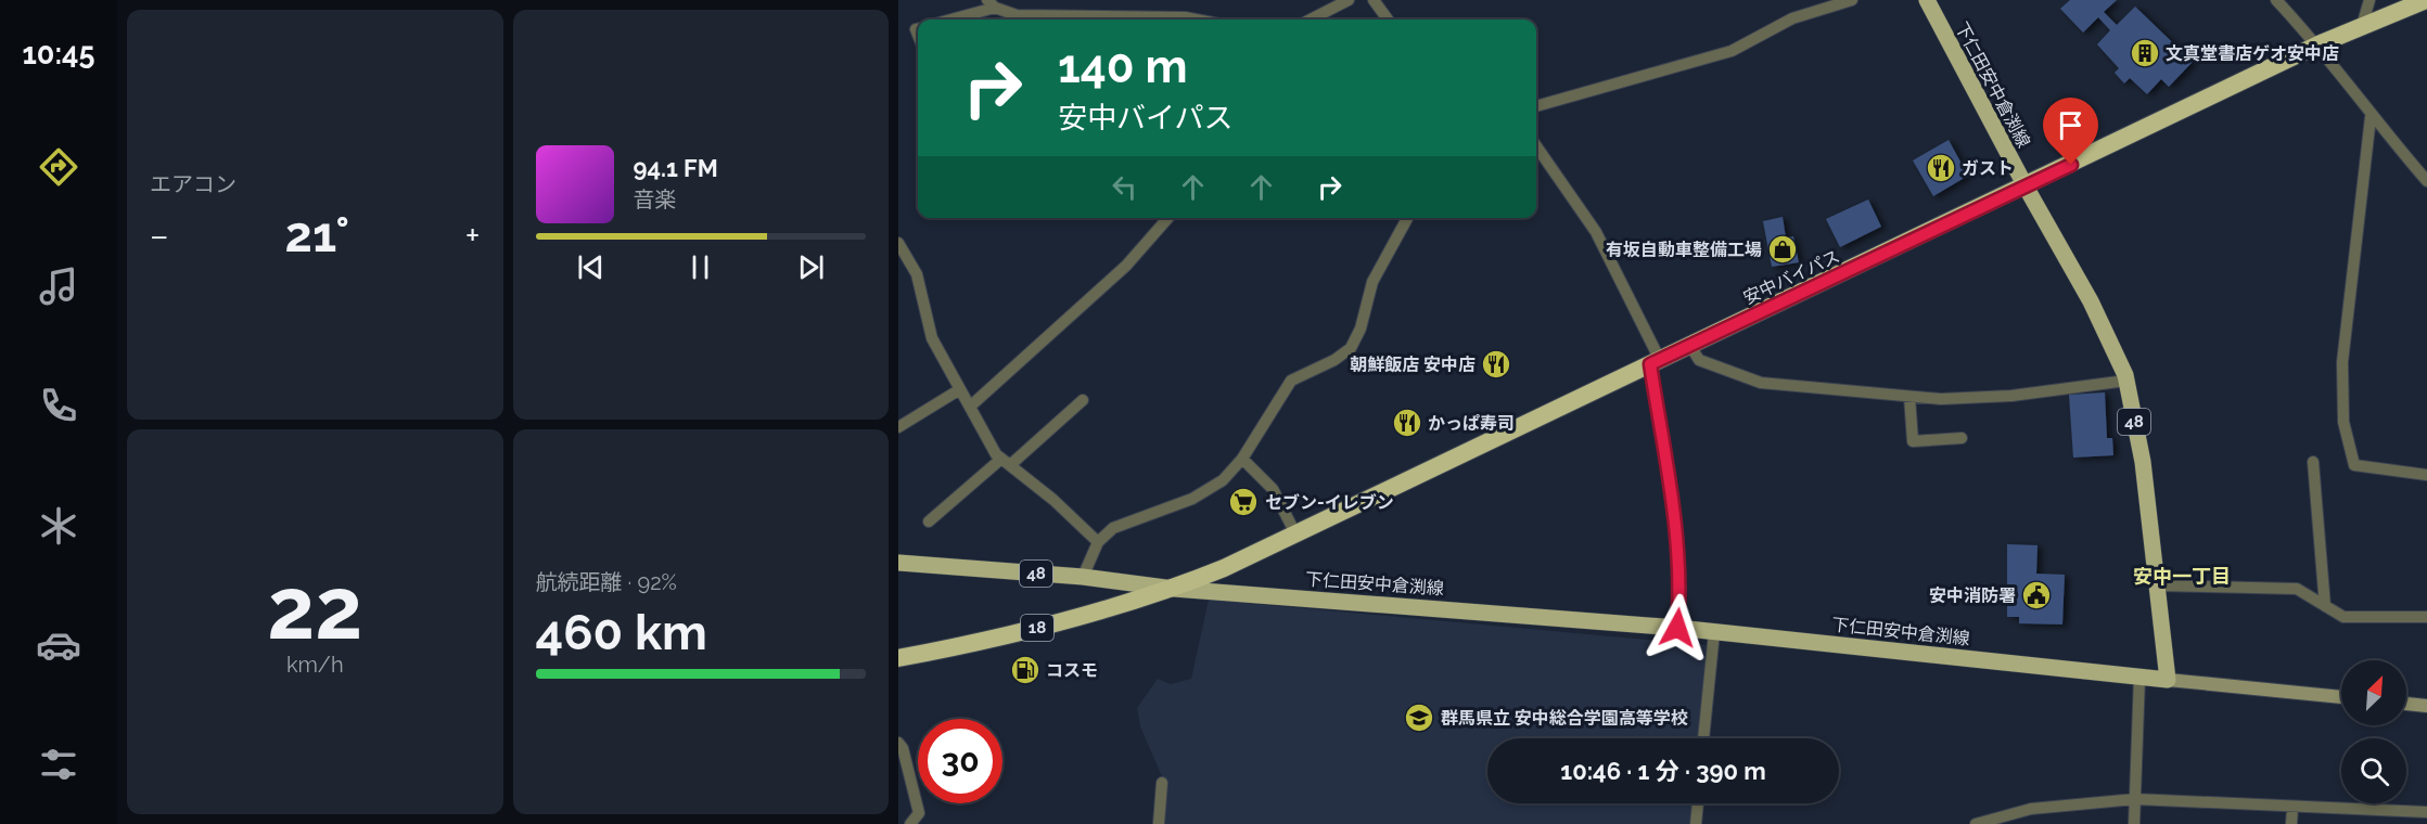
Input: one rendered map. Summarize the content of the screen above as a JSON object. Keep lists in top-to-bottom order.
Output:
{
  "streets": {
    "highway": ["安中バイパス", "18"],
    "main road": ["下仁田安中倉渕線", "48"]
  },
  "crossings": [
    ["下仁田安中倉渕線", "安中バイパス"],
    ["下仁田安中倉渕線", "18"],
    ["安中バイパス", "18"]
  ],
  "districts": ["安中一丁目"],
  "places": {
    "building": ["文真堂書店ゲオ安中店"],
    "restaurant": ["ガスト", "朝鮮飯店 安中店", "かっぱ寿司"],
    "shop": ["有坂自動車整備工場"],
    "supermarket": ["セブン-イレブン"],
    "public building": ["安中消防署"],
    "fuel station": ["コスモ"],
    "school or university": ["群馬県立 安中総合学園高等学校"]
  },
  "north": "top right",
  "page": {
    "tabs": "10:45",
    "tile": [
      "エアコン",
      ["22", "km/h"],
      ["航続距離 · 92%", "460 km"]
    ],
    "turn": ["140 m", "安中バイパス"],
    "song": ["94.1 FM", "音楽"],
    "heat": ["−", "21°", "+"],
    "limit": "30",
    "trip": "10:46 · 1 分 · 390 m"
  }
}
